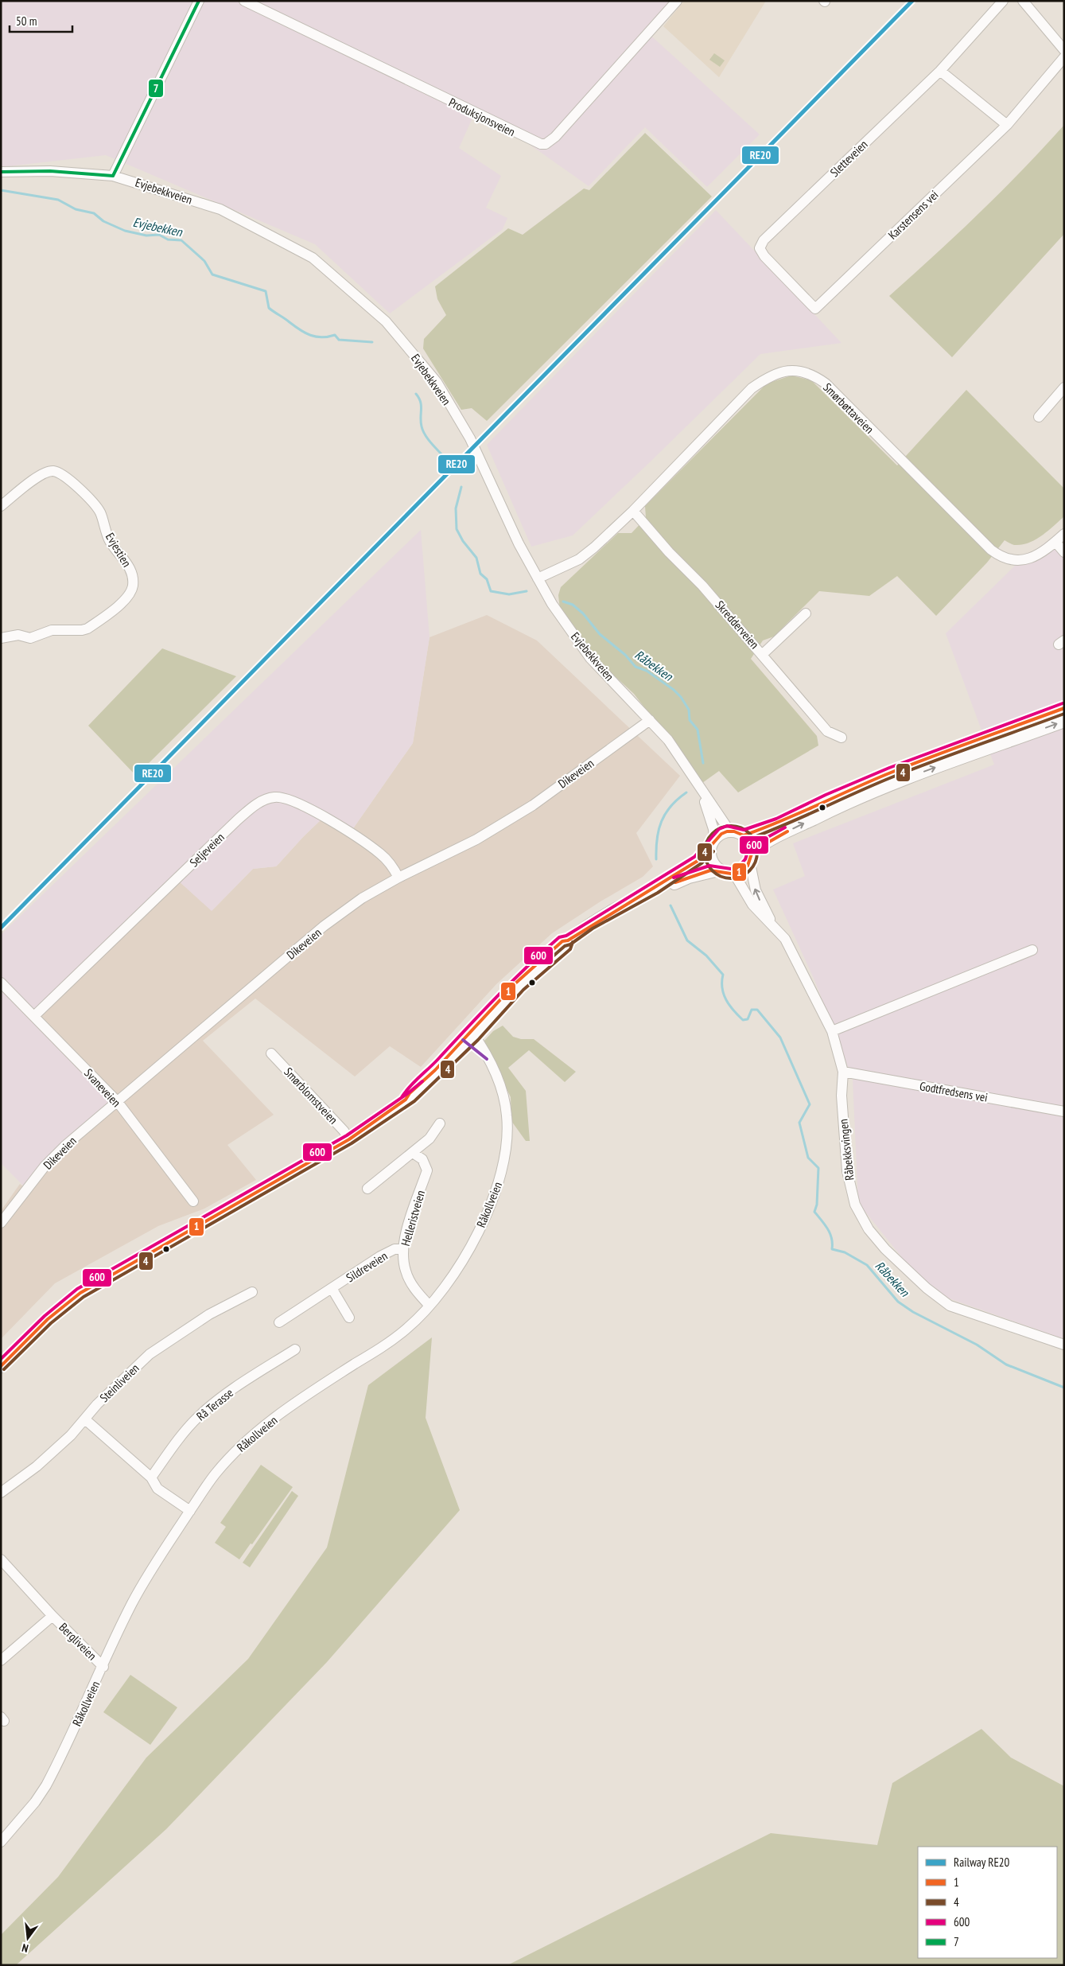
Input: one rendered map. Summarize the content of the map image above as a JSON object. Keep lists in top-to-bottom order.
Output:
{
  "streets": {
    "street": [
      "Produksjonsveien",
      "Sletteveien",
      "Evjebekkveien",
      "Karstensens vei",
      "Smørbøttaveien",
      "Evjestien",
      "Skredderveien",
      "Dikeveien",
      "Seljeveien",
      "Svaneveien",
      "Godtfredsens vei",
      "Smørblomstveien",
      "Råbekksvingen",
      "Råkollveien",
      "Helleristveien",
      "Sildreveien",
      "Steinliveien",
      "Rå Terasse",
      "Bergliveien"
    ]
  },
  "crossings": [
    ["Sletteveien", "Karstensens vei"],
    ["Evjebekkveien", "Smørbøttaveien"],
    ["Evjebekkveien", "Dikeveien"],
    ["Evjebekkveien", "Råbekksvingen"],
    ["Smørbøttaveien", "Skredderveien"],
    ["Dikeveien", "Seljeveien"],
    ["Dikeveien", "Svaneveien"],
    ["Seljeveien", "Svaneveien"],
    ["Godtfredsens vei", "Råbekksvingen"],
    ["Råkollveien", "Helleristveien"],
    ["Råkollveien", "Bergliveien"],
    ["Helleristveien", "Sildreveien"]
  ],
  "water": ["Evjebekken", "Råbekken"],
  "lines": [
    "rail line RE20",
    "transit line 7",
    "transit line 600",
    "transit line 1",
    "transit line 4"
  ],
  "legend": [
    "Railway RE20",
    "1",
    "4",
    "600",
    "7"
  ],
  "scale_bar": "50 m",
  "north": "bottom"
}
